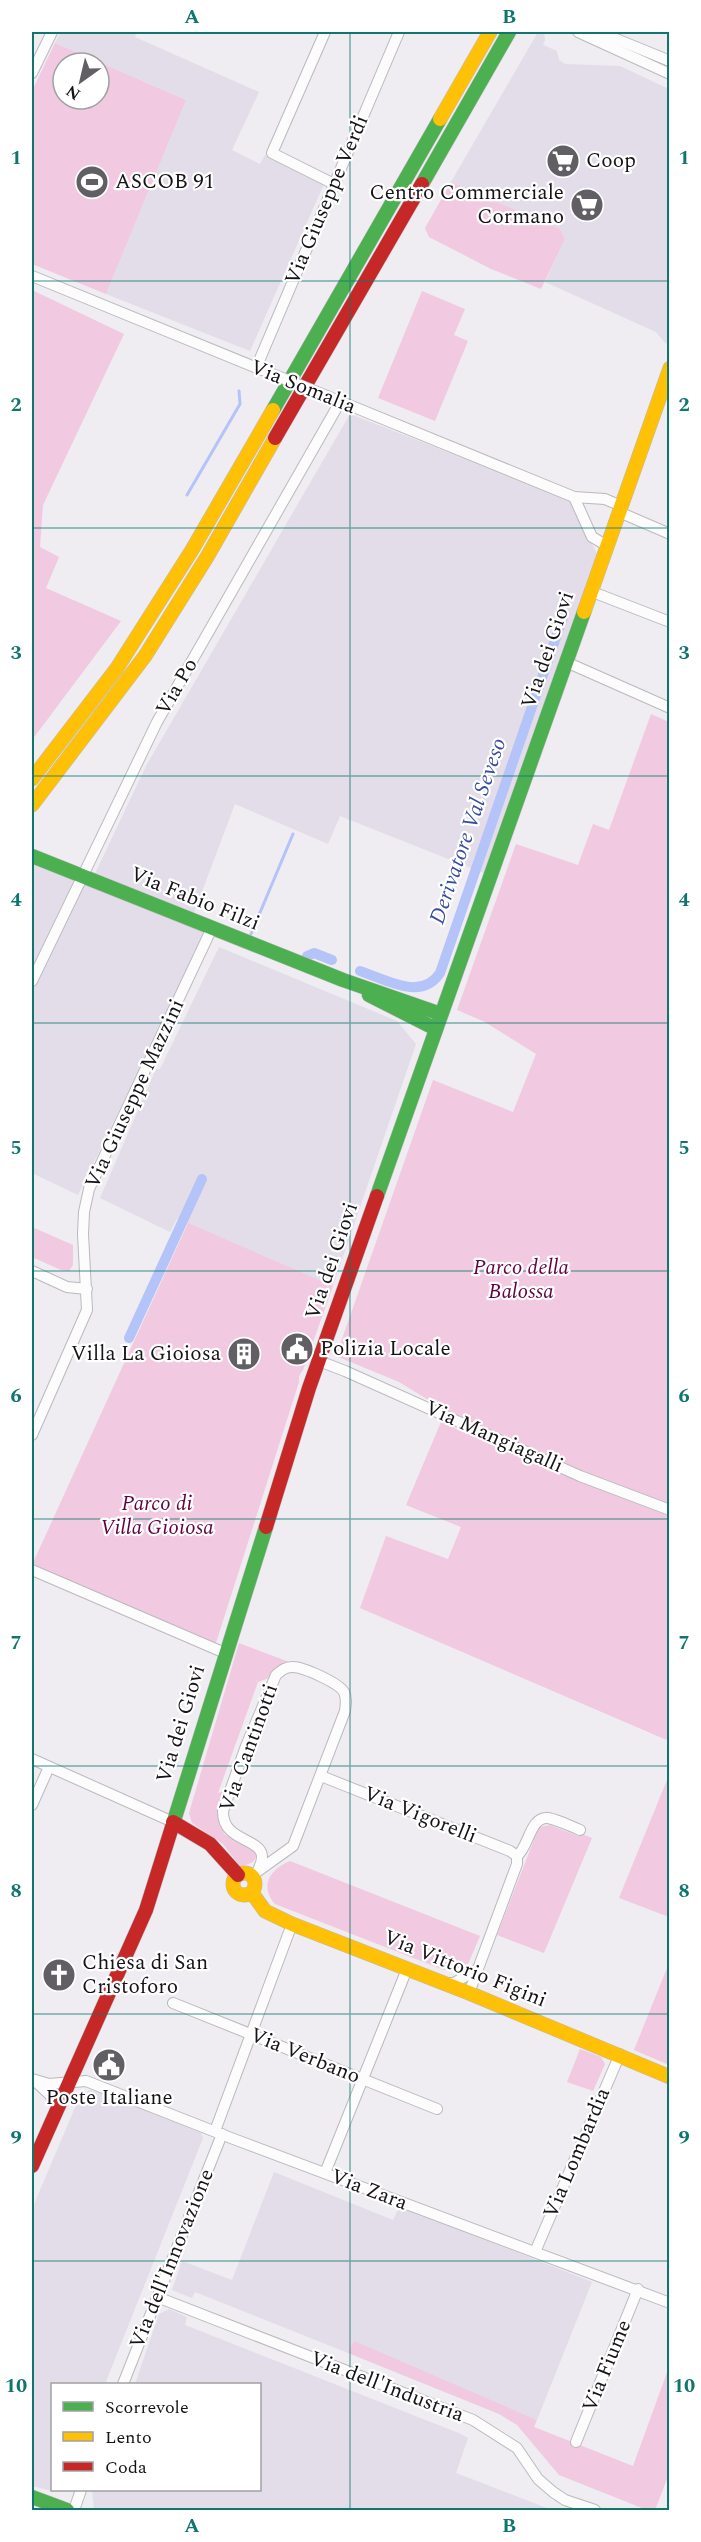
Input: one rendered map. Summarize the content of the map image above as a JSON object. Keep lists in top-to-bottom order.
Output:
{
  "streets": {
    "main road": ["Via dei Giovi", "Via Fabio Filzi", "Via Vittorio Figini"],
    "street": [
      "Via Giuseppe Verdi",
      "Via Somalia",
      "Via Po",
      "Via Giuseppe Mazzini",
      "Via Mangiagalli",
      "Via Cantinotti",
      "Via Vigorelli",
      "Via Verbano",
      "Via Lombardia",
      "Via Zara",
      "Via dell'Innovazione",
      "Via Fiume",
      "Via dell'Industria"
    ]
  },
  "crossings": [
    ["Via Giuseppe Verdi", "Via Somalia"],
    ["Via Somalia", "Via dei Giovi"],
    ["Via Somalia", "Via Po"],
    ["Via dei Giovi", "Via Fabio Filzi"],
    ["Via dei Giovi", "Via Mangiagalli"],
    ["Via dei Giovi", "Via Zara"],
    ["Via Po", "Via Fabio Filzi"],
    ["Via Fabio Filzi", "Via Giuseppe Mazzini"],
    ["Via Cantinotti", "Via Vigorelli"],
    ["Via Cantinotti", "Via Vittorio Figini"],
    ["Via Vittorio Figini", "Via Lombardia"],
    ["Via Vittorio Figini", "Via dell'Innovazione"],
    ["Via Verbano", "Via dell'Innovazione"],
    ["Via Lombardia", "Via Zara"],
    ["Via Zara", "Via dell'Innovazione"],
    ["Via Zara", "Via Fiume"],
    ["Via dell'Innovazione", "Via dell'Industria"]
  ],
  "water": ["Derivatore Val Seveso"],
  "parks": ["Parco della Balossa", "Parco di Villa Gioiosa"],
  "places": {
    "supermarket": ["Coop", "Centro Commerciale Cormano"],
    "sports": ["ASCOB 91"],
    "public building": ["Polizia Locale", "Poste Italiane"],
    "building": ["Villa La Gioiosa"],
    "church": ["Chiesa di San Cristoforo"]
  },
  "legend": ["Scorrevole", "Lento", "Coda"],
  "north": "bottom left",
  "grid": {
    "columns": ["A", "B"],
    "rows": [
      "1",
      "2",
      "3",
      "4",
      "5",
      "6",
      "7",
      "8",
      "9",
      "10"
    ]
  }
}
